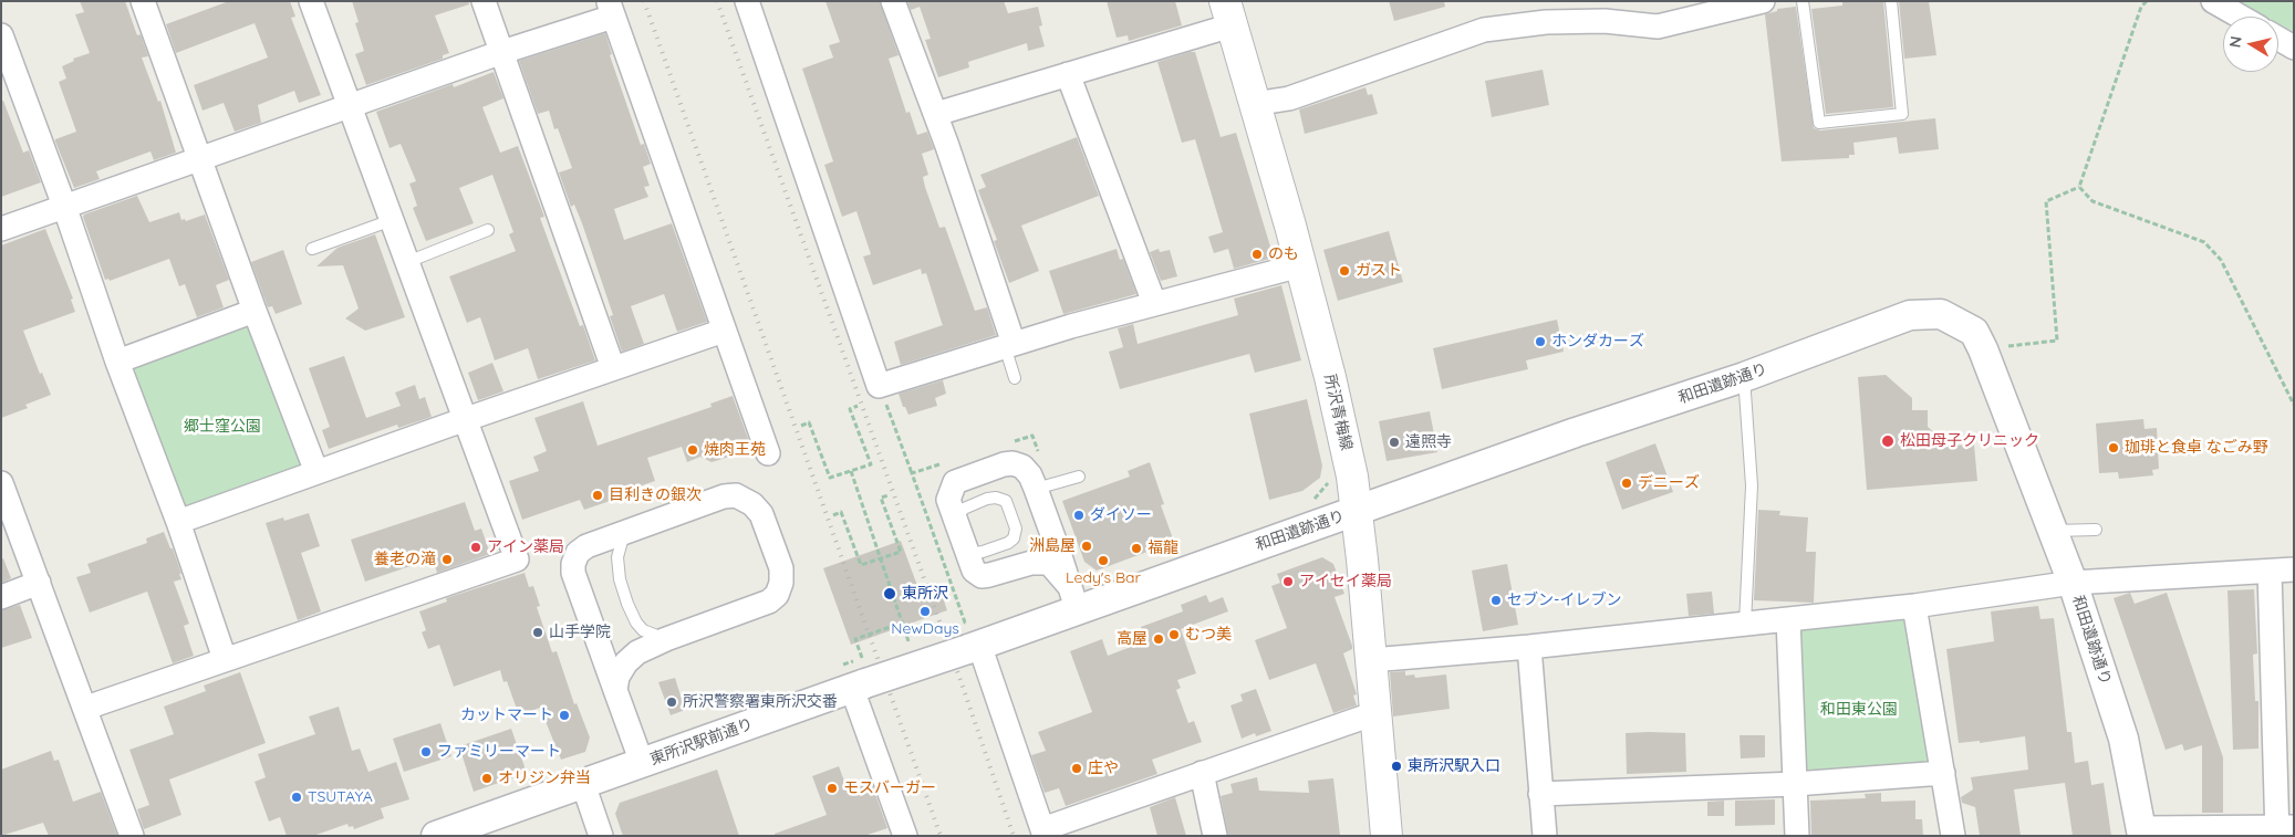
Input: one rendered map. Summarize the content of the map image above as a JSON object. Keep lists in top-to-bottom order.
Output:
{
  "streets": {
    "main road": ["所沢青梅線"],
    "street": ["和田遺跡通り", "東所沢駅前通り"]
  },
  "crossings": [
    ["和田遺跡通り", "所沢青梅線"],
    ["和田遺跡通り", "東所沢駅前通り"]
  ],
  "parks": ["郷士窪公園", "和田東公園"],
  "places": [
    "のも",
    "ガスト",
    "ホンダカーズ",
    "松田母子クリニック",
    "遠照寺",
    "珈琲と食卓 なごみ野",
    "焼肉王苑",
    "デニーズ",
    "目利きの銀次",
    "ダイソー",
    "洲島屋",
    "アイン薬局",
    "福龍",
    "養老の滝",
    "Ledy's Bar",
    "アイセイ薬局",
    "東所沢",
    "セブン-イレブン",
    "NewDays",
    "山手学院",
    "むつ美",
    "高屋",
    "所沢警察署東所沢交番",
    "カットマート",
    "ファミリーマート",
    "東所沢駅入口",
    "庄や",
    "オリジン弁当",
    "モスバーガー",
    "TSUTAYA"
  ],
  "north": "left"
}
